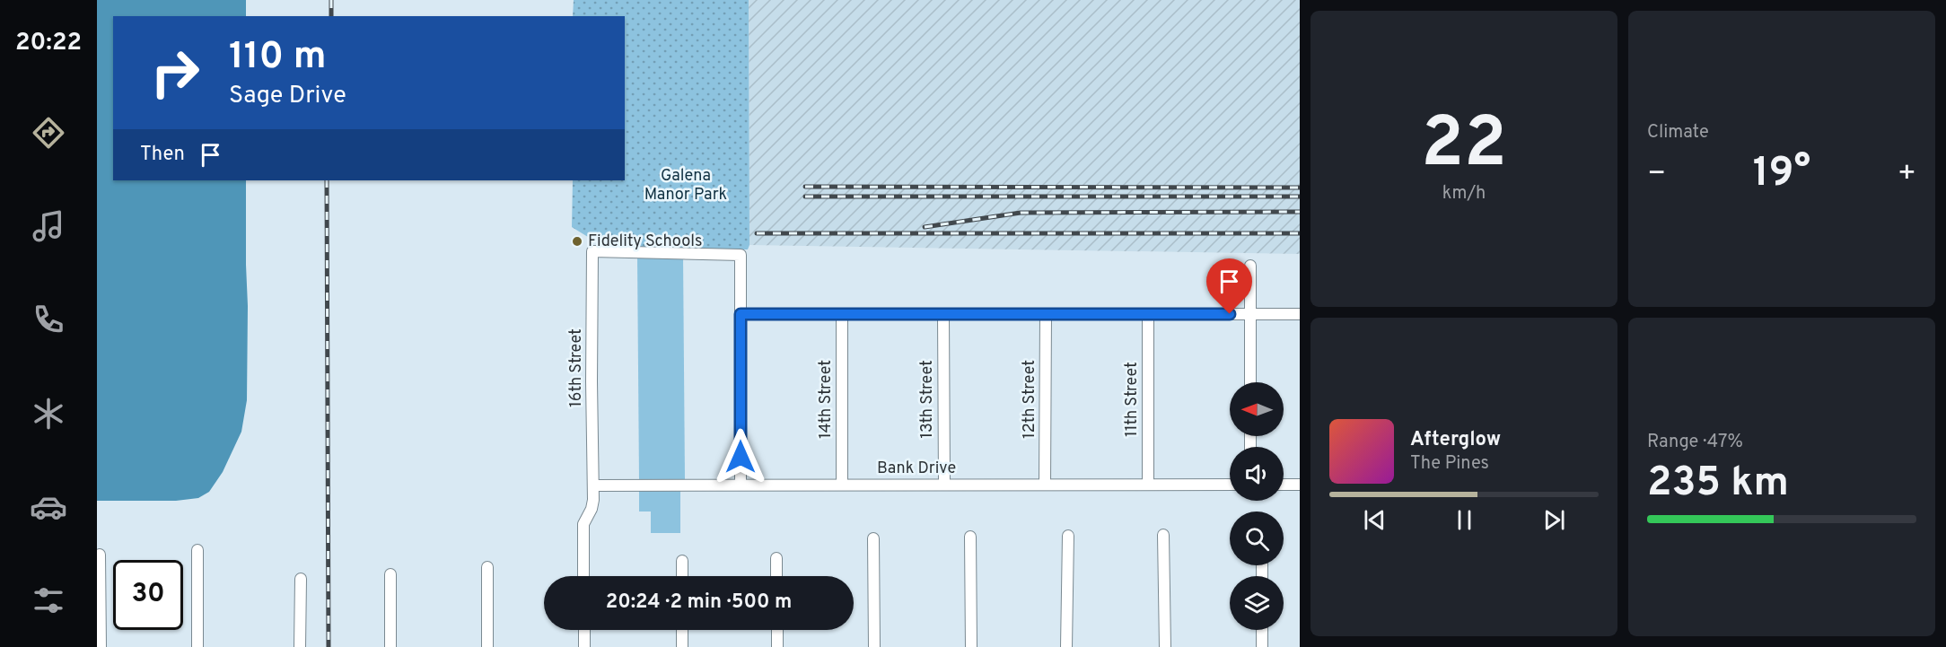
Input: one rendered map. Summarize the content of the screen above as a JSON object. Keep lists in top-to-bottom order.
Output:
{
  "streets": {
    "street": [
      "16th Street",
      "14th Street",
      "13th Street",
      "12th Street",
      "11th Street",
      "Bank Drive"
    ]
  },
  "crossings": [
    ["16th Street", "Bank Drive"],
    ["14th Street", "Bank Drive"],
    ["13th Street", "Bank Drive"],
    ["12th Street", "Bank Drive"],
    ["11th Street", "Bank Drive"]
  ],
  "parks": ["Galena Manor Park"],
  "places": ["Fidelity Schools"],
  "north": "left",
  "page": {
    "tabs": "20:22",
    "tile": [
      ["22", "km/h"],
      "Climate",
      ["Range · 47%", "235 km"]
    ],
    "turn": ["110 m", "Sage Drive"],
    "then": "Then",
    "heat": ["−", "19°", "+"],
    "song": ["Afterglow", "The Pines"],
    "limit": "30",
    "trip": "20:24 · 2 min · 500 m"
  }
}
